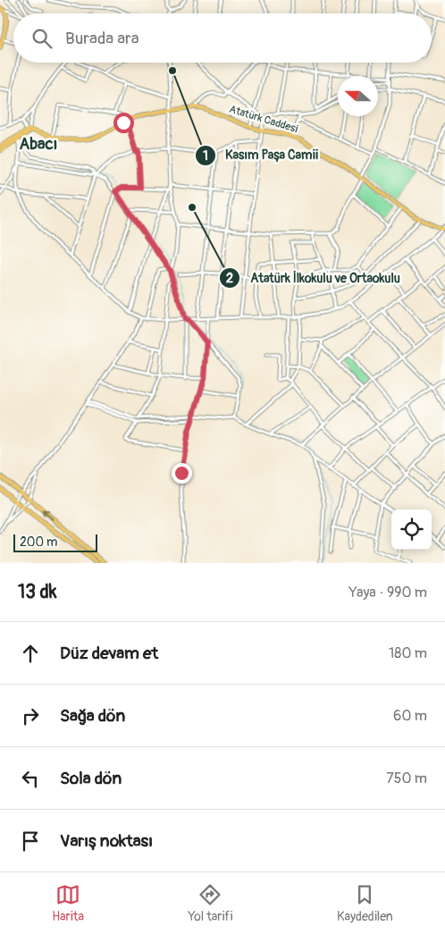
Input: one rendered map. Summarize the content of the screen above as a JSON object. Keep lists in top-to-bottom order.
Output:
{
  "streets": {
    "main road": ["Atatürk Caddesi"]
  },
  "districts": ["Abacı"],
  "places": ["Kasım Paşa Camii", "Atatürk İlkokulu ve Ortaokulu"],
  "scale_bar": "200 m",
  "north": "left",
  "page": {
    "search": "Burada ara",
    "scale": "200 m",
    "heading": ["13 dk", "Yaya · 990 m"],
    "list": [
      ["Düz devam et", "180 m"],
      ["Sağa dön", "60 m"],
      ["Sola dön", "750 m"],
      "Varış noktası"
    ],
    "nav": ["Harita", "Yol tarifi", "Kaydedilen"]
  }
}
